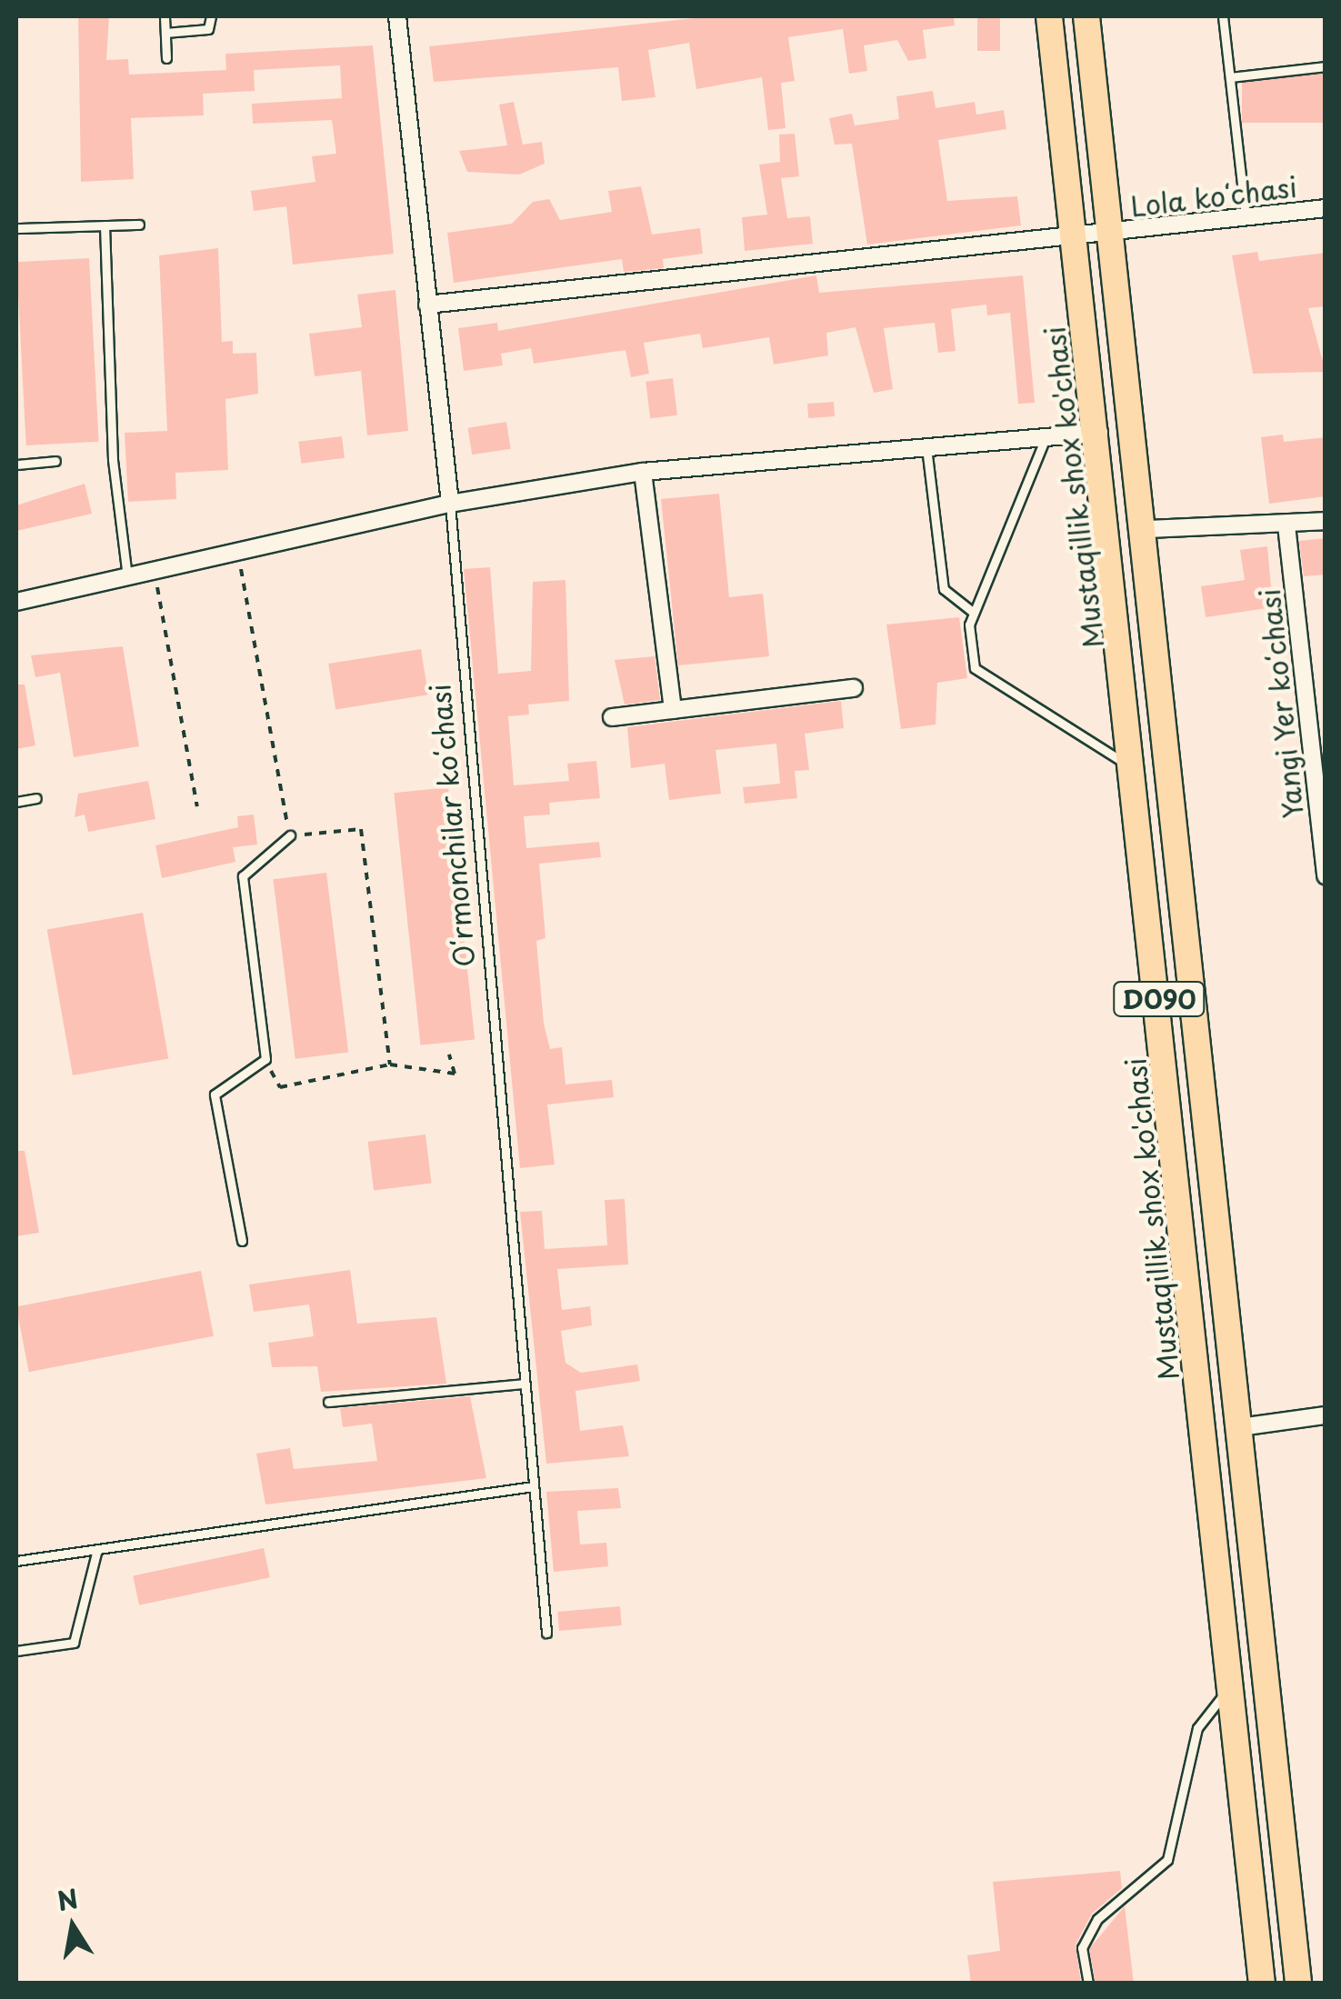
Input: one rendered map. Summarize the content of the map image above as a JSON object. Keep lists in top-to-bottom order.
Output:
{
  "streets": {
    "main road": ["Mustaqillik shox ko'chasi", "D090"],
    "street": ["Lola koʻchasi", "Yangi Yer koʻchasi", "Oʻrmonchilar koʻchasi"]
  },
  "crossings": [
    ["Lola koʻchasi", "Mustaqillik shox ko'chasi"],
    ["Lola koʻchasi", "Oʻrmonchilar koʻchasi"],
    ["Lola koʻchasi", "D090"]
  ],
  "north": "top"
}
